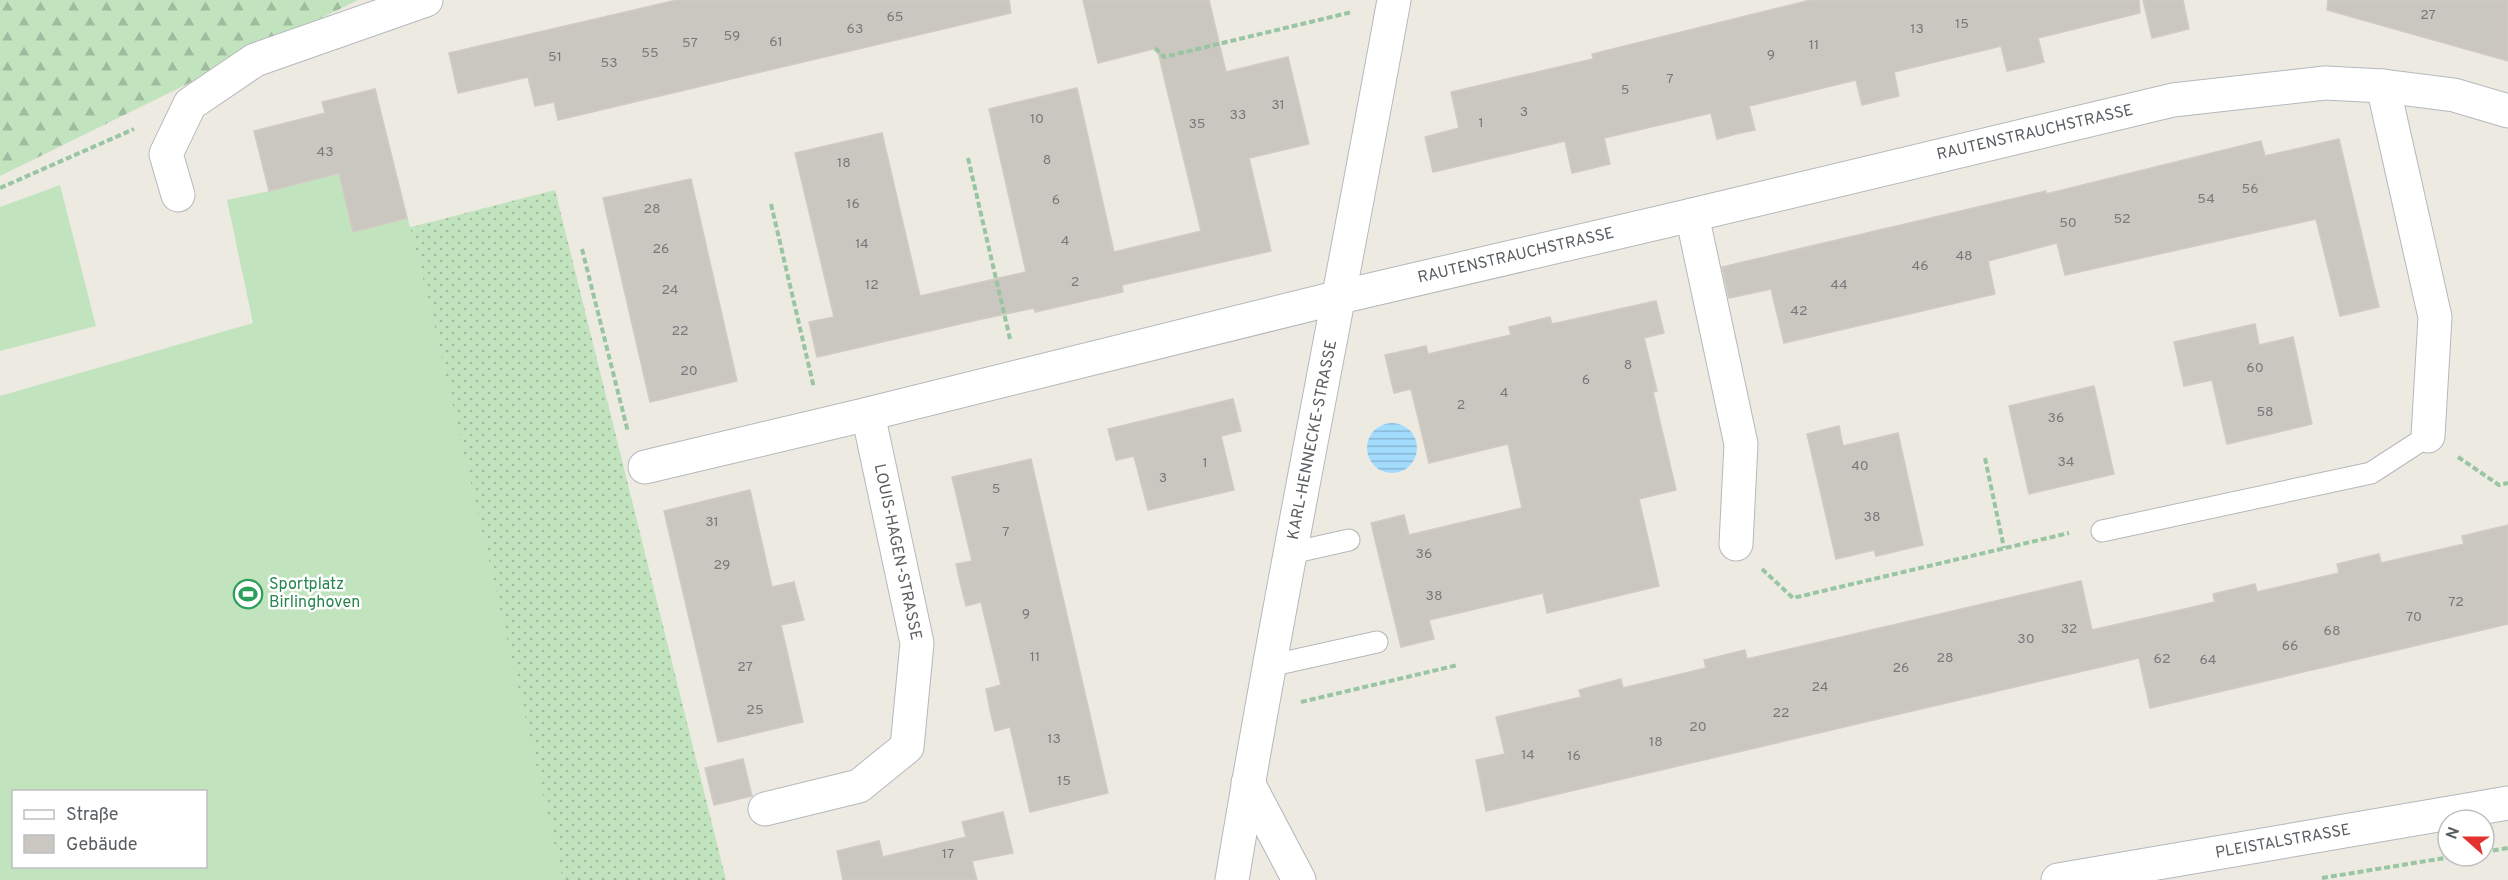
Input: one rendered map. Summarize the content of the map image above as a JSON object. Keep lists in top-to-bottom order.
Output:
{
  "streets": {
    "street": [
      "RAUTENSTRAUCHSTRASSE",
      "KARL-HENNECKE-STRASSE",
      "LOUIS-HAGEN-STRASSE",
      "PLEISTALSTRASSE"
    ]
  },
  "crossings": [
    ["RAUTENSTRAUCHSTRASSE", "KARL-HENNECKE-STRASSE"]
  ],
  "places": {
    "sports": ["Sportplatz Birlinghoven"]
  },
  "house_numbers": [
    "27",
    "65",
    "15",
    "63",
    "13",
    "59",
    "61",
    "57",
    "11",
    "55",
    "9",
    "51",
    "53",
    "7",
    "5",
    "31",
    "3",
    "33",
    "10",
    "1",
    "35",
    "43",
    "8",
    "18",
    "56",
    "54",
    "6",
    "16",
    "28",
    "52",
    "50",
    "4",
    "14",
    "26",
    "48",
    "46",
    "2",
    "12",
    "44",
    "24",
    "42",
    "22",
    "8",
    "60",
    "20",
    "6",
    "4",
    "2",
    "58",
    "36",
    "34",
    "1",
    "40",
    "3",
    "5",
    "38",
    "31",
    "7",
    "36",
    "29",
    "38",
    "72",
    "9",
    "70",
    "32",
    "68",
    "30",
    "66",
    "11",
    "28",
    "62",
    "64",
    "27",
    "26",
    "24",
    "25",
    "22",
    "20",
    "13",
    "18",
    "14",
    "16",
    "15",
    "17"
  ],
  "legend": ["Straße", "Gebäude"],
  "north": "left"
}
